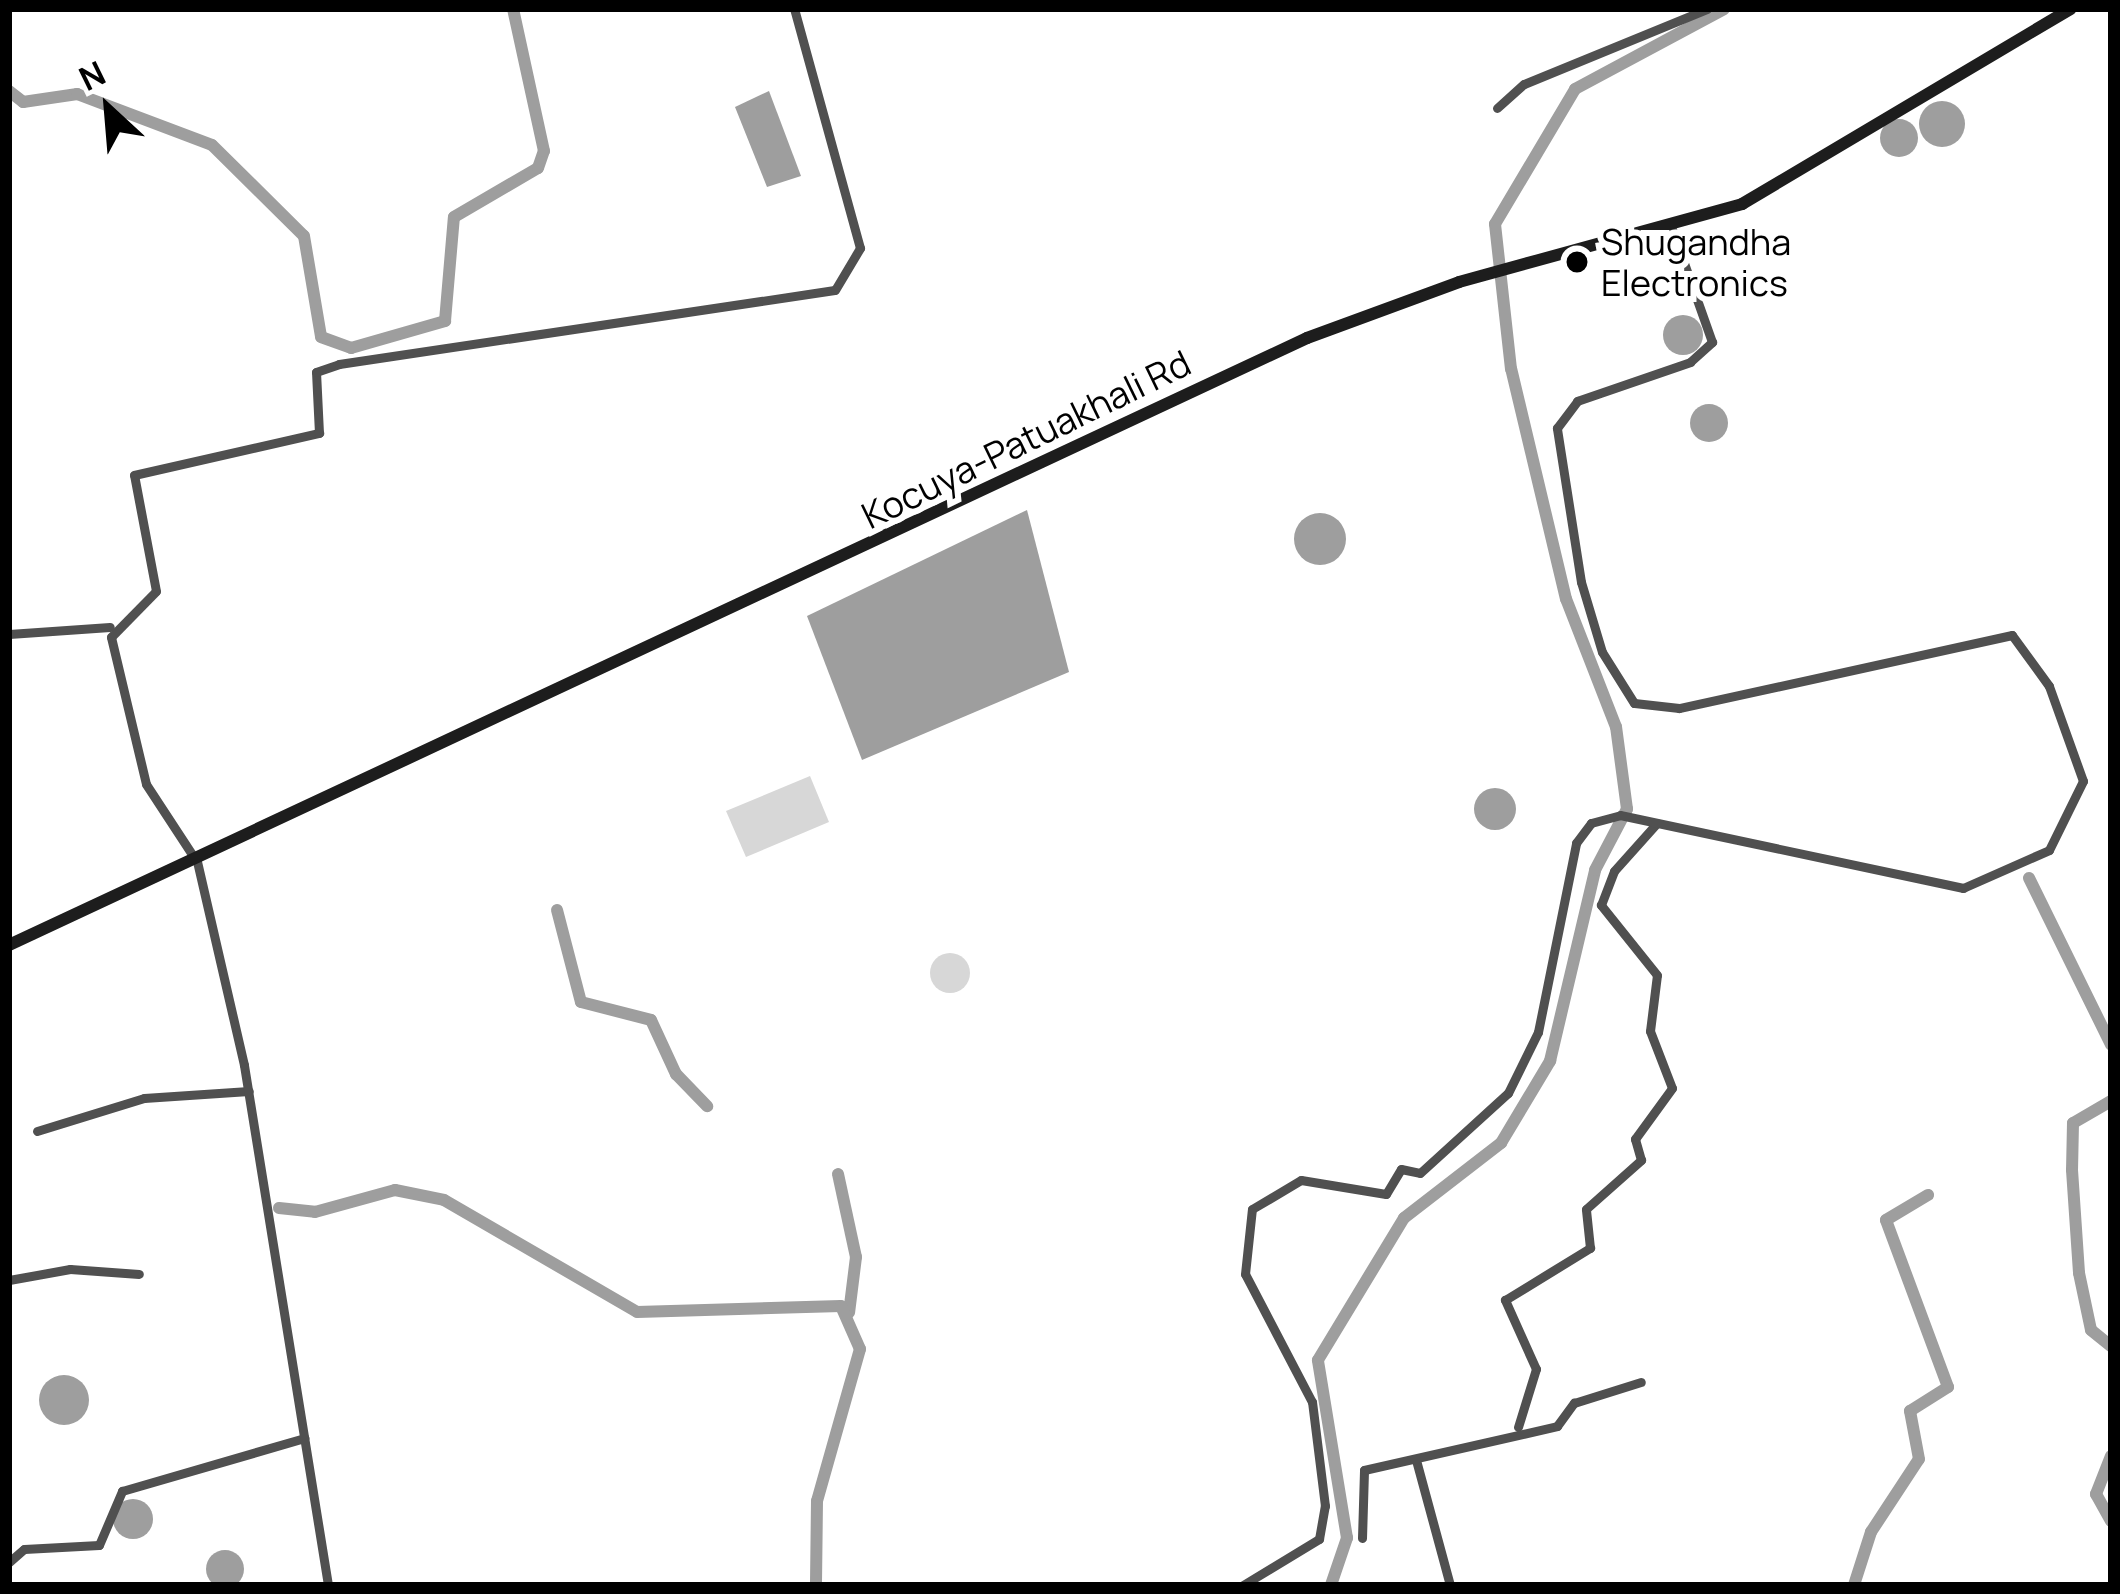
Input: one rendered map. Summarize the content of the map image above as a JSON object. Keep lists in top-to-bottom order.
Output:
{
  "streets": {
    "main road": ["Kocuya-Patuakhali Rd"]
  },
  "places": ["Shugandha Electronics"],
  "north": "top left"
}
